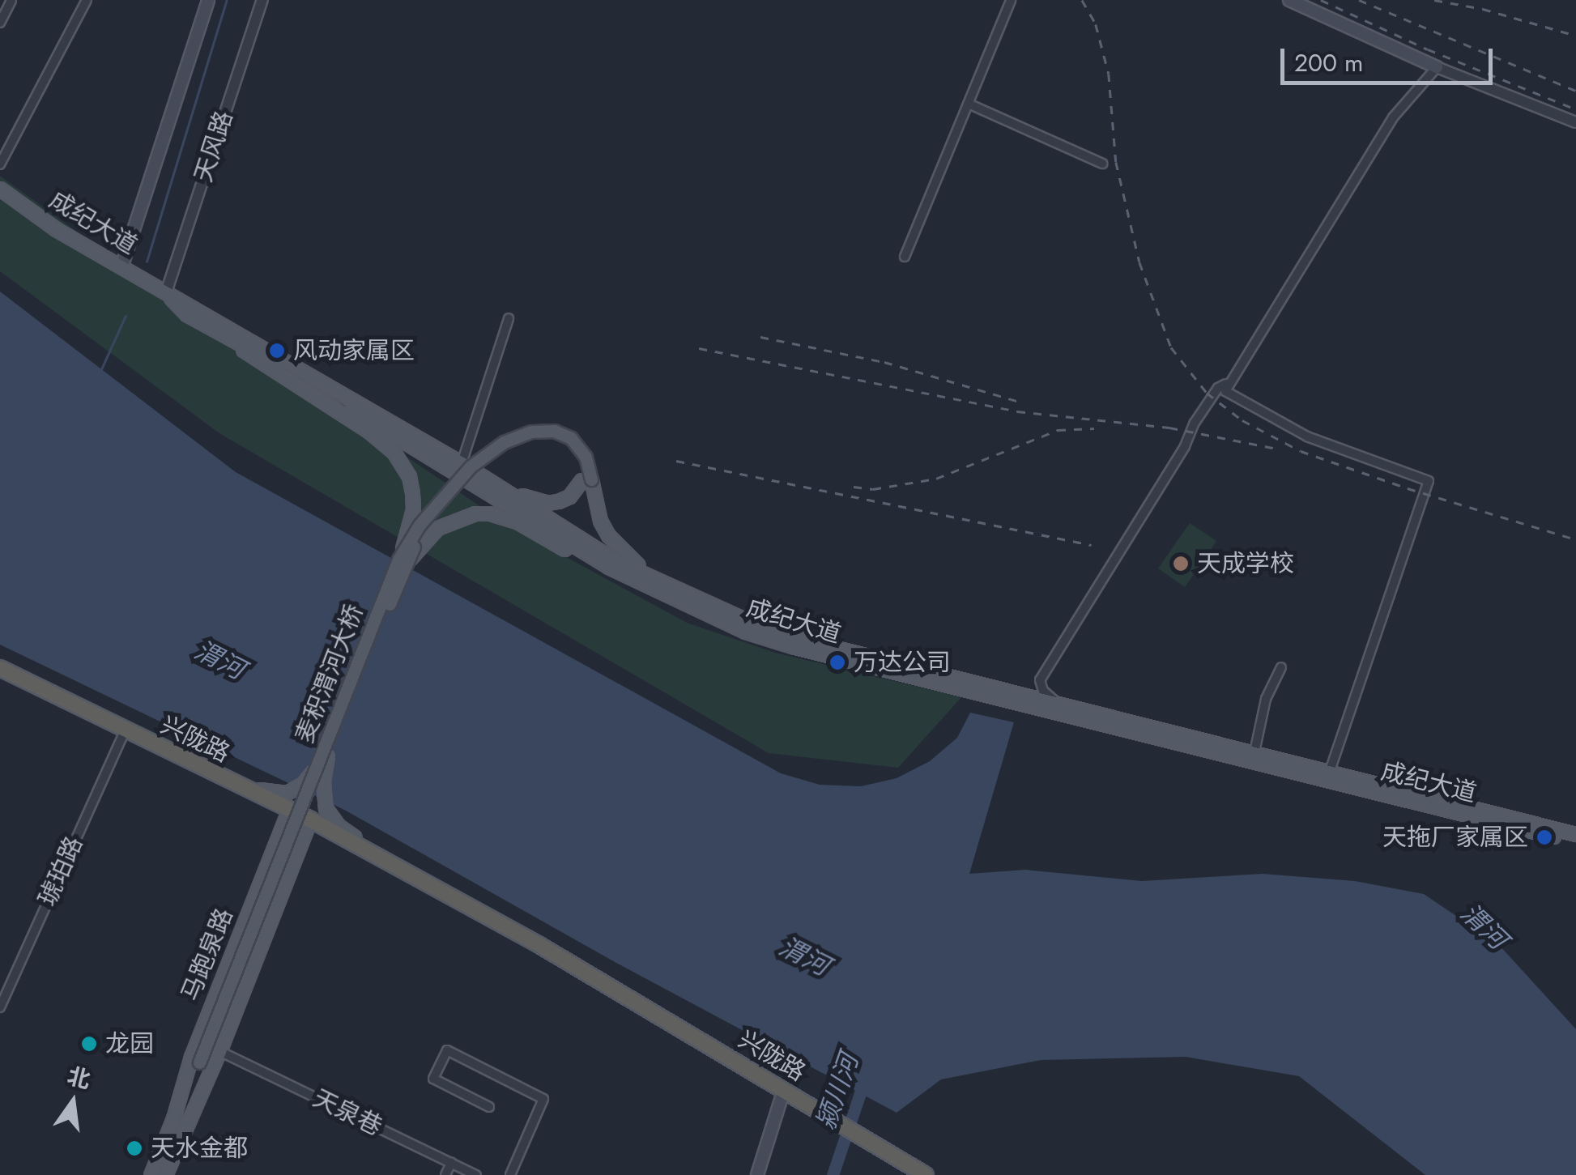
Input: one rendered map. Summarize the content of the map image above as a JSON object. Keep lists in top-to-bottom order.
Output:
{
  "streets": {
    "highway": ["兴陇路"],
    "main road": ["成纪大道", "麦积渭河大桥", "马跑泉路"],
    "street": ["天风路", "琥珀路", "天泉巷"]
  },
  "crossings": [
    ["天风路", "成纪大道"],
    ["成纪大道", "麦积渭河大桥"],
    ["麦积渭河大桥", "马跑泉路"],
    ["兴陇路", "琥珀路"],
    ["兴陇路", "马跑泉路"],
    ["马跑泉路", "天泉巷"]
  ],
  "water": ["渭河", "颍川河"],
  "places": [
    "风动家属区",
    "天成学校",
    "万达公司",
    "天拖厂家属区",
    "龙园",
    "天水金都"
  ],
  "scale_bar": "200 m",
  "north": "top"
}
